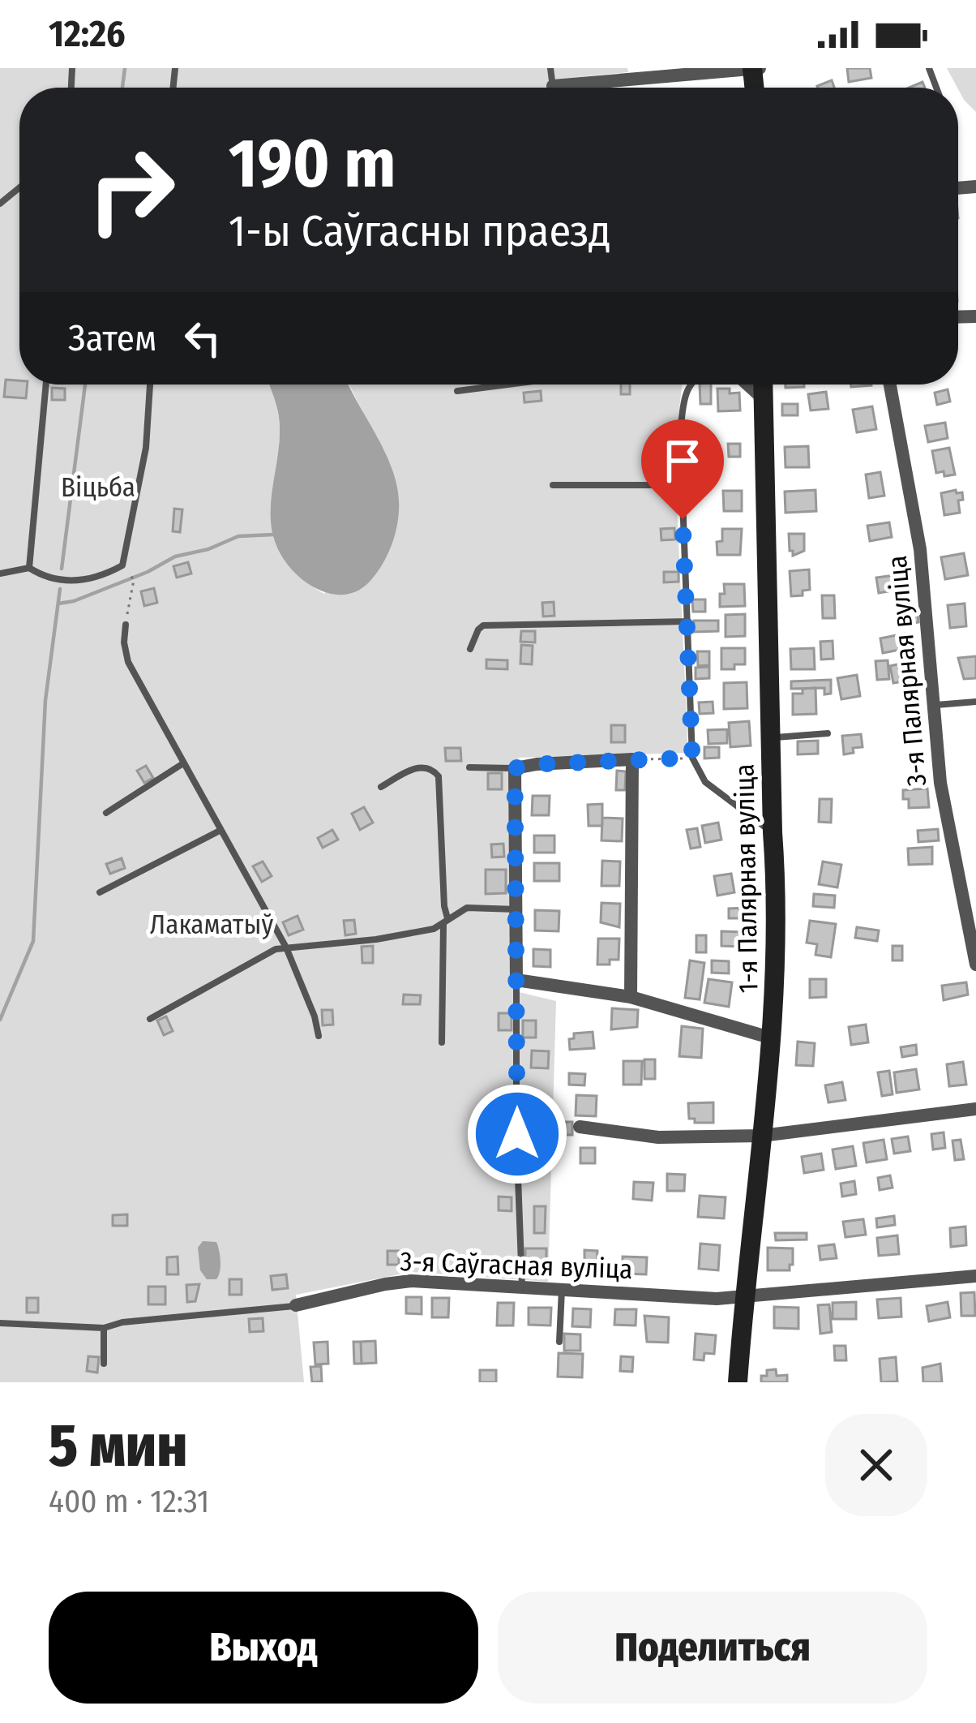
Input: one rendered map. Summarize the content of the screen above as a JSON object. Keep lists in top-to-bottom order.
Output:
{
  "streets": {
    "street": ["3-я Палярная вуліца", "1-я Палярная вуліца", "3-я Саўгасная вуліца"]
  },
  "crossings": [
    ["1-я Палярная вуліца", "3-я Саўгасная вуліца"]
  ],
  "parks": ["Віцьба", "Лакаматыў"],
  "page": {
    "status": "12:26",
    "turn": ["190 m", "1-ы Саўгасны праезд"],
    "then": "Затем",
    "heading": ["5 мин", "400 m · 12:31"],
    "buttons": ["Выход", "Поделиться"]
  }
}
